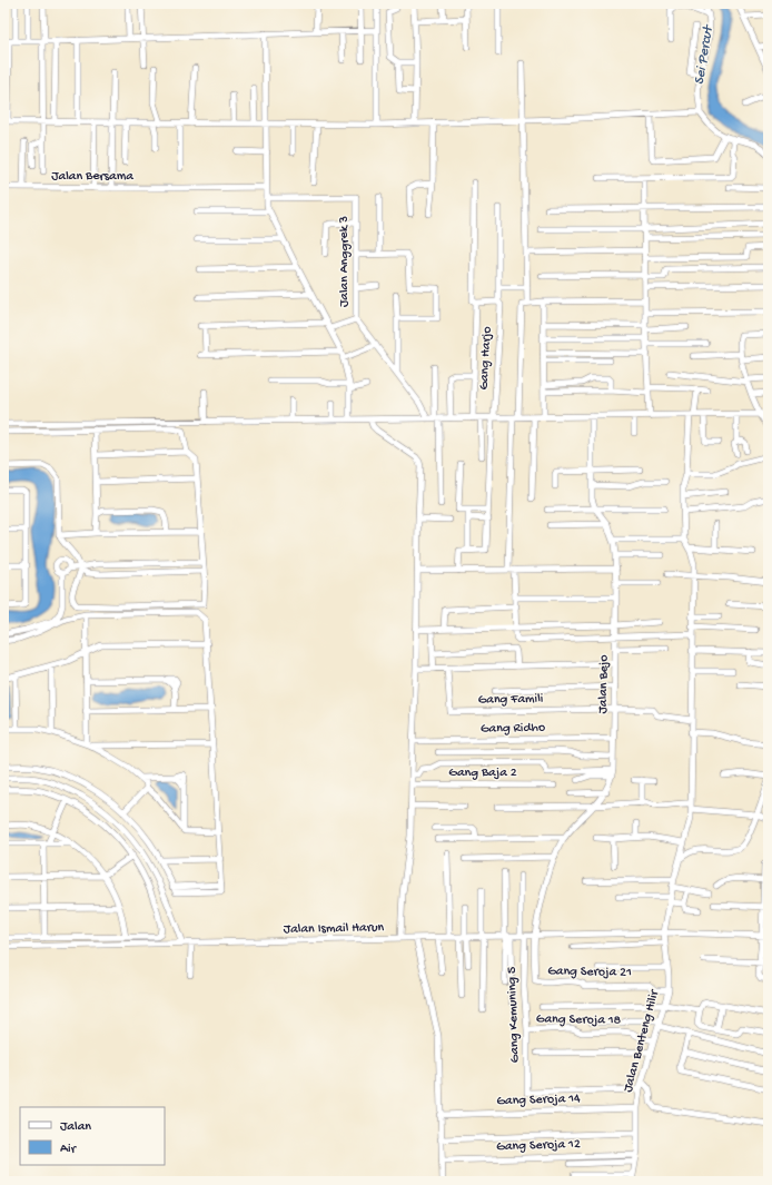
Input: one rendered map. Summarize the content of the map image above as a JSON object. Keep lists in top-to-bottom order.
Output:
{
  "streets": {
    "street": [
      "Jalan Bersama",
      "Jalan Anggrek 3",
      "Gang Harjo",
      "Jalan Bejo",
      "Gang Famili",
      "Gang Ridho",
      "Gang Baja 2",
      "Jalan Ismail Harun",
      "Gang Seroja 21",
      "Gang Kemuning 5",
      "Gang Seroja 18",
      "Jalan Benteng Hilir",
      "Gang Seroja 14",
      "Gang Seroja 12"
    ]
  },
  "crossings": [
    ["Jalan Bejo", "Gang Famili"],
    ["Jalan Bejo", "Gang Ridho"],
    ["Jalan Bejo", "Jalan Ismail Harun"],
    ["Jalan Bejo", "Gang Seroja 21"],
    ["Jalan Ismail Harun", "Gang Kemuning 5"],
    ["Jalan Ismail Harun", "Jalan Benteng Hilir"],
    ["Gang Seroja 21", "Jalan Benteng Hilir"],
    ["Gang Kemuning 5", "Gang Seroja 18"],
    ["Gang Kemuning 5", "Jalan Benteng Hilir"],
    ["Gang Seroja 18", "Jalan Benteng Hilir"],
    ["Jalan Benteng Hilir", "Gang Seroja 14"],
    ["Jalan Benteng Hilir", "Gang Seroja 12"]
  ],
  "water": ["Sei Percut"],
  "legend": ["Jalan", "Air"]
}
